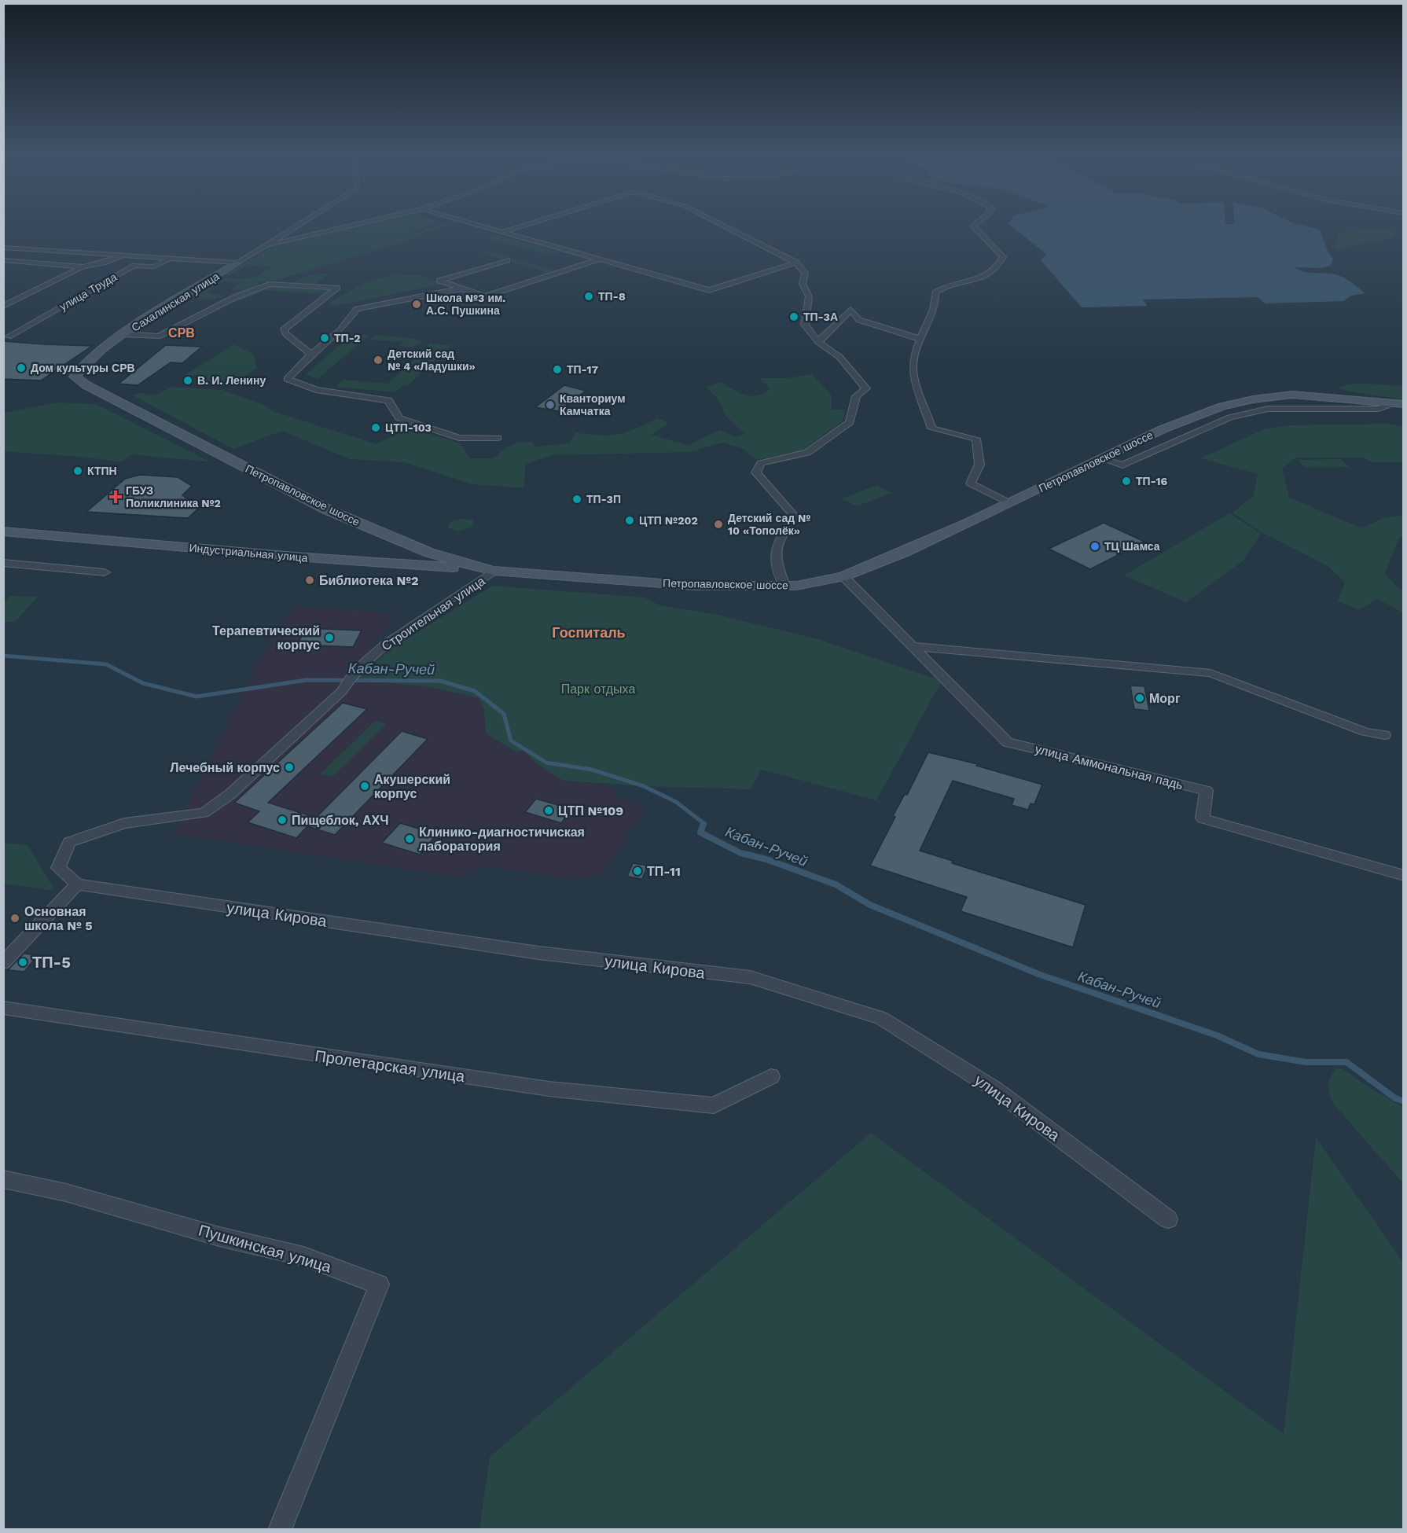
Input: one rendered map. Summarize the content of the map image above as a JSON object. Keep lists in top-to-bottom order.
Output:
{
  "streets": {
    "street": [
      "улица Труда",
      "Сахалинская улица",
      "Петропавловское шоссе",
      "Индустриальная улица",
      "Строительная улица",
      "улица Аммональная падь",
      "улица Кирова",
      "Пролетарская улица",
      "Пушкинская улица"
    ]
  },
  "crossings": [
    ["улица Труда", "Сахалинская улица"],
    ["Сахалинская улица", "Петропавловское шоссе"],
    ["Петропавловское шоссе", "Индустриальная улица"],
    ["Петропавловское шоссе", "Строительная улица"],
    ["Петропавловское шоссе", "улица Аммональная падь"],
    ["Индустриальная улица", "Строительная улица"],
    ["Строительная улица", "улица Кирова"]
  ],
  "districts": ["СРВ", "Госпиталь"],
  "water": ["Кабан-Ручей"],
  "parks": ["Парк отдыха"],
  "places": {
    "other": [
      "ТП-8",
      "Школа №3 им. А.С. Пушкина",
      "ТП-3А",
      "ТП-2",
      "Детский сад № 4 «Ладушки»",
      "Дом культуры СРВ",
      "ТП-17",
      "В. И. Ленину",
      "Кванториум Камчатка",
      "ЦТП-103",
      "КТПН",
      "ТП-16",
      "ТП-3П",
      "ЦТП №202",
      "Детский сад № 10 «Тополёк»",
      "ТЦ Шамса",
      "Библиотека №2",
      "Терапевтический корпус",
      "Морг",
      "Лечебный корпус",
      "Акушерский корпус",
      "ЦТП №109",
      "Пищеблок, АХЧ",
      "Клинико-диагностичиская лаборатория",
      "ТП-11",
      "Основная школа № 5",
      "ТП-5"
    ],
    "health": ["ГБУЗ Поликлиника №2"]
  }
}
